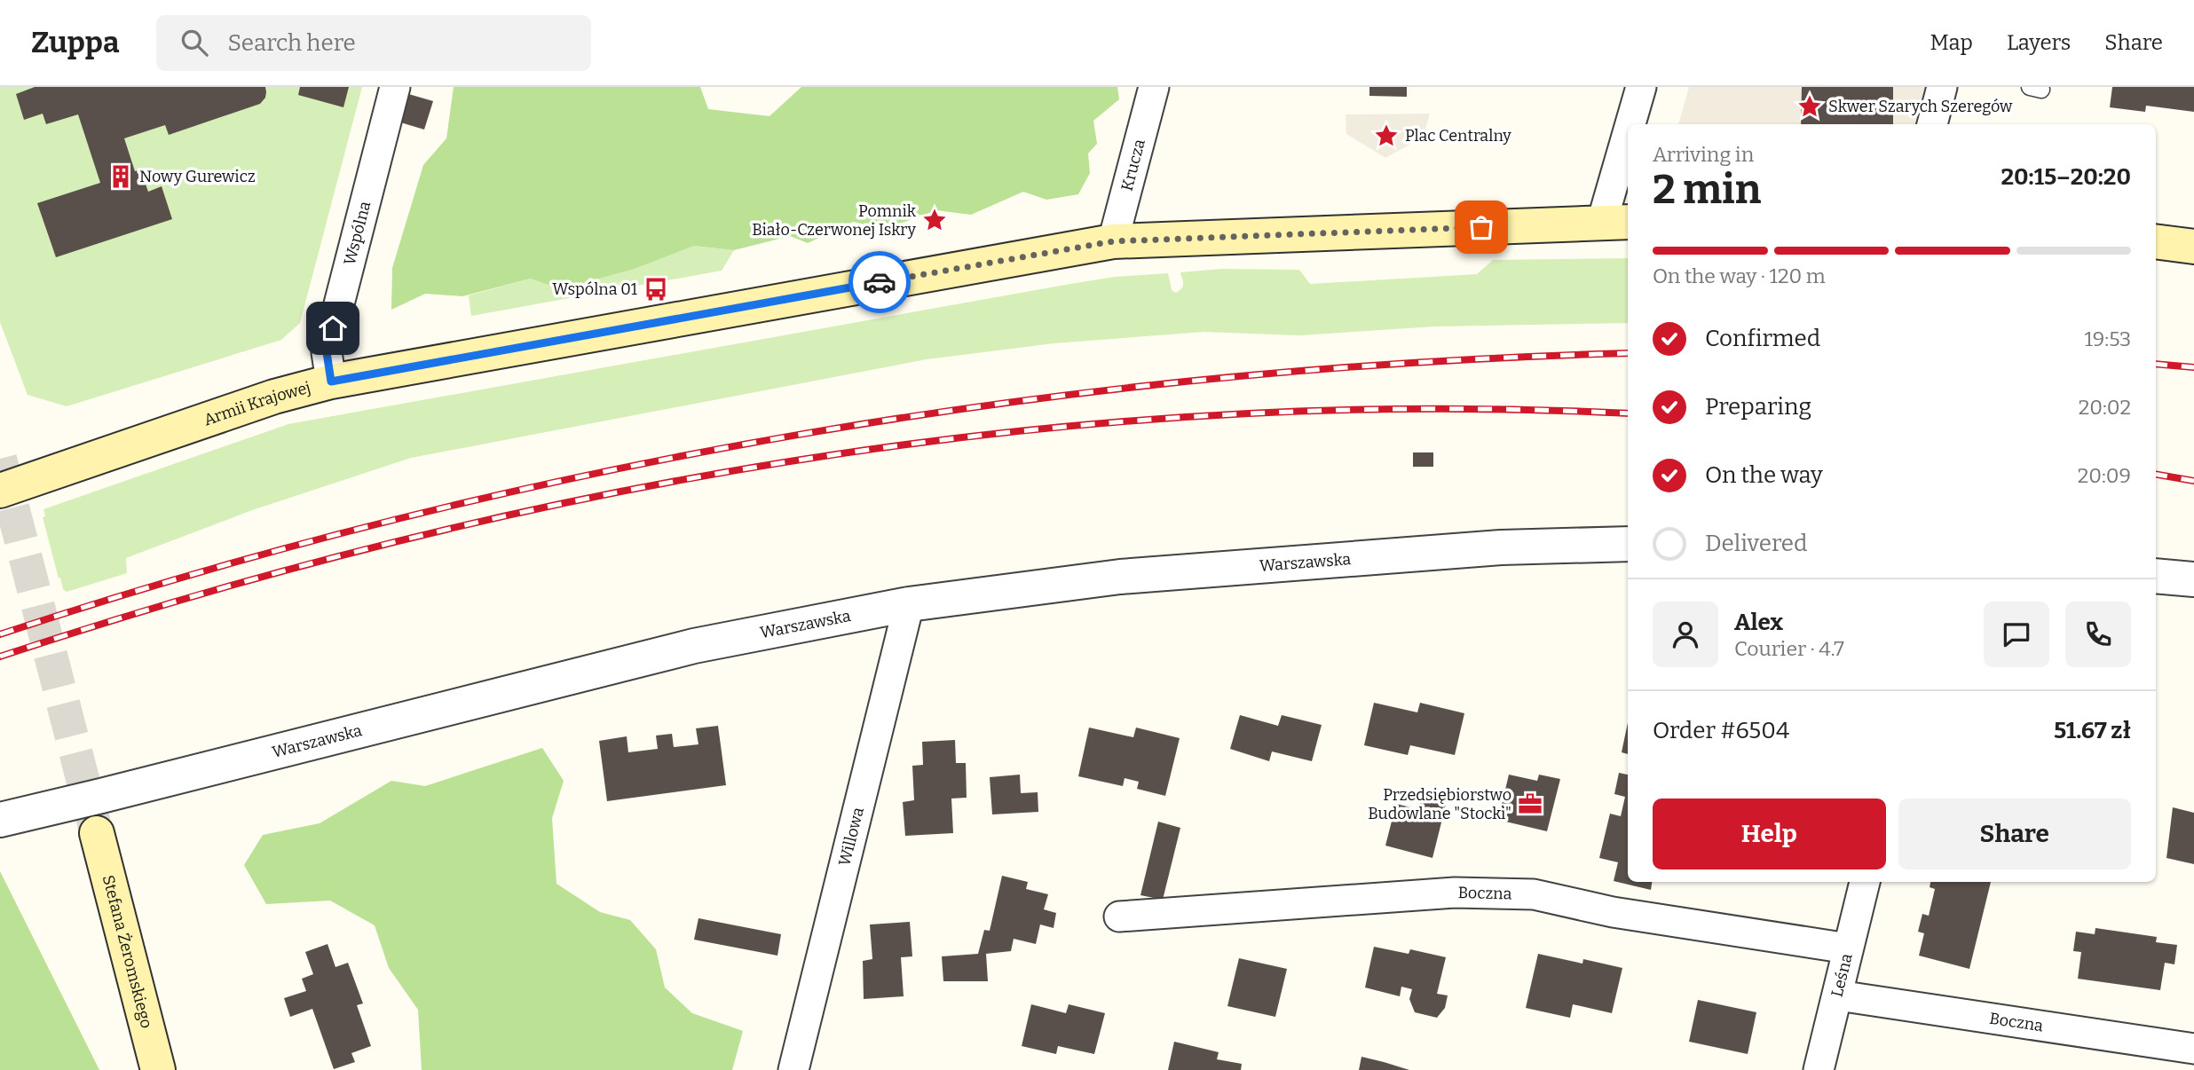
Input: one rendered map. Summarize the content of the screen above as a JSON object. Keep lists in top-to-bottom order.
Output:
{
  "streets": {
    "main road": ["Armii Krajowej", "Stefana Żeromskiego"],
    "street": [
      "Krucza",
      "Wspólna",
      "Warszawska",
      "Willowa",
      "Boczna",
      "Leśna"
    ]
  },
  "crossings": [
    ["Krucza", "Armii Krajowej"],
    ["Wspólna", "Armii Krajowej"],
    ["Warszawska", "Willowa"],
    ["Boczna", "Leśna"]
  ],
  "places": {
    "place": ["Skwer Szarych Szeregów", "Plac Centralny", "Pomnik Biało-Czerwonej Iskry"],
    "building": ["Nowy Gurewicz"],
    "bus stop": ["Wspólna 01"],
    "office": ["Przedsiębiorstwo Budowlane \"Stocki\""]
  },
  "page": {
    "header": "Zuppa",
    "search": "Search here",
    "nav": ["Map", "Layers", "Share"],
    "heading": ["2 min", "Arriving in", "20:15–20:20"],
    "panel": [
      "Alex",
      "Courier · 4.7",
      "Order #6504",
      "51.67 zł"
    ],
    "bar": "On the way · 120 m",
    "list": [
      ["Confirmed", "19:53"],
      ["Preparing", "20:02"],
      ["On the way", "20:09"],
      "Delivered"
    ],
    "buttons": ["Help", "Share"]
  }
}
